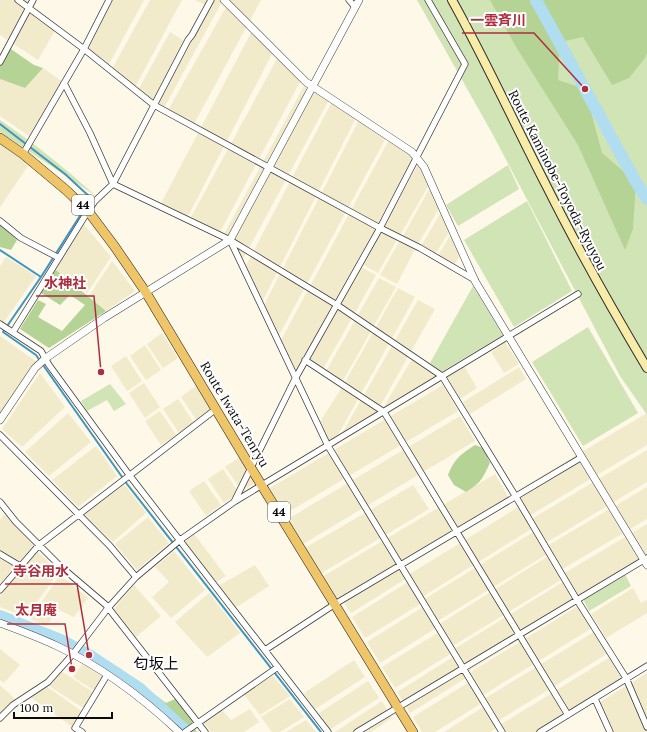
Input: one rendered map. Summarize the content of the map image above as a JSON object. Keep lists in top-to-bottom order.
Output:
{
  "streets": {
    "main road": ["Route Kaminobe-Toyoda-Ryuyou", "44", "Route Iwata-Tenryu"]
  },
  "districts": ["匂坂上"],
  "places": [
    "一雲斉川",
    "水神社",
    "寺谷用水",
    "太月庵"
  ],
  "scale_bar": "100 m"
}
